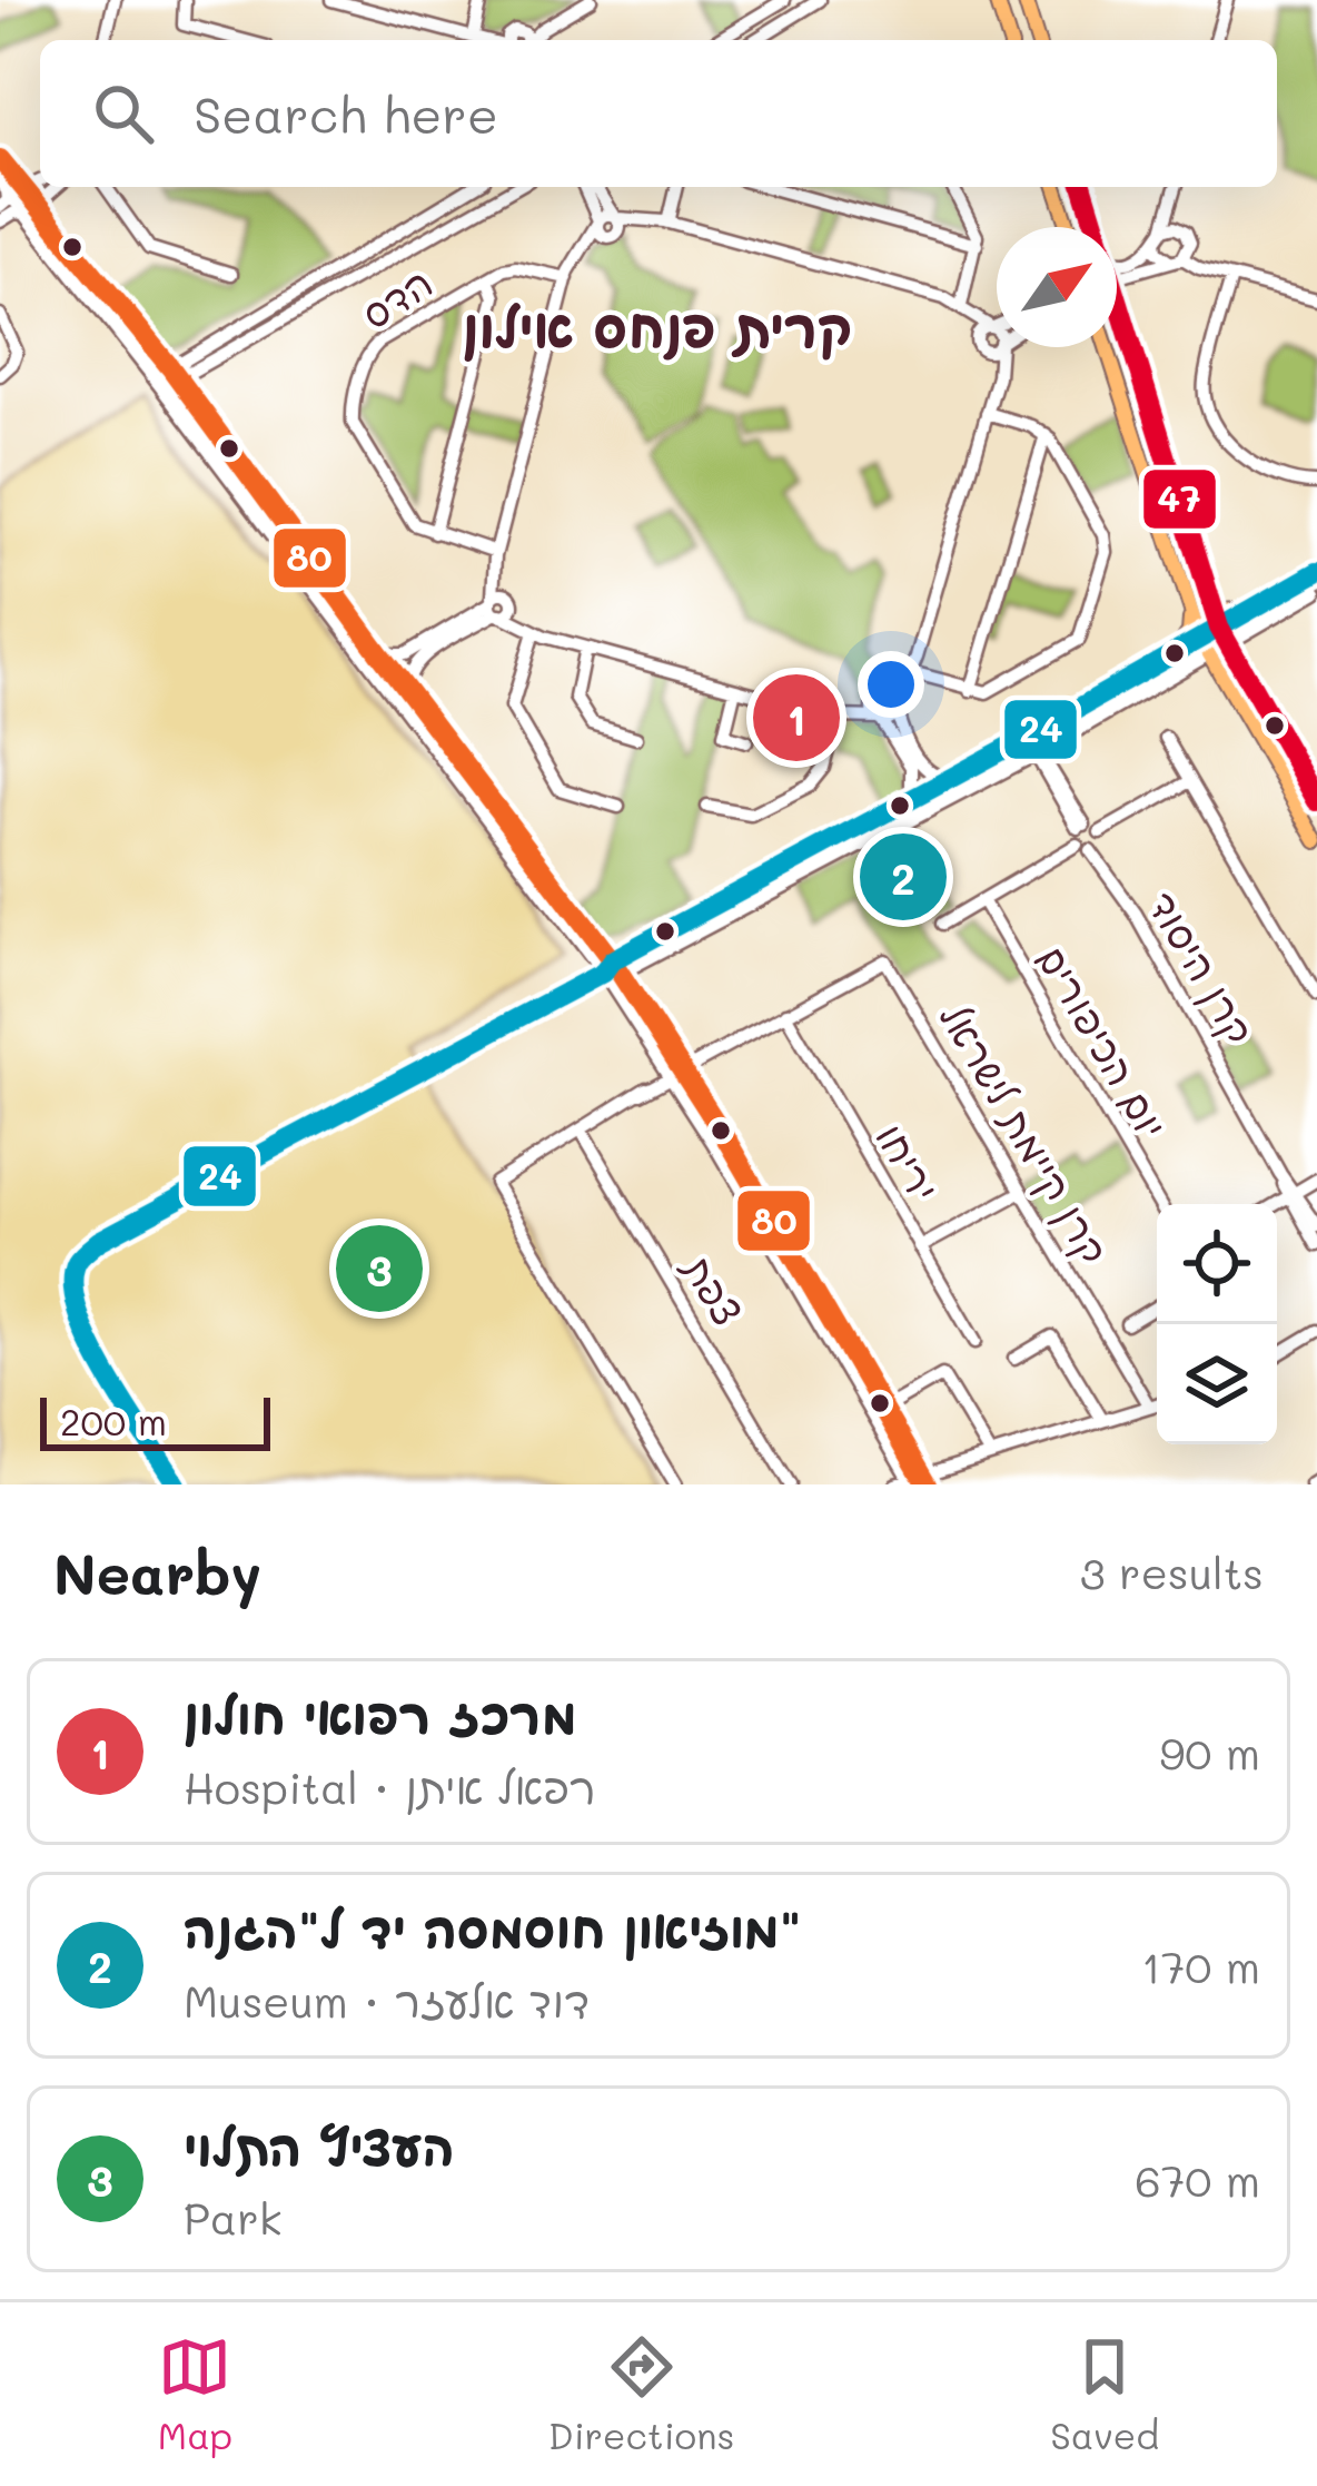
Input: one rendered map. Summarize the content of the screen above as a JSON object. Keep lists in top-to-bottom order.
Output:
{
  "streets": {
    "street": [
      "הדס",
      "קרן היסוד",
      "יום הכיפורים",
      "קרן קיימת לישראל",
      "יריחו",
      "צפת"
    ]
  },
  "crossings": [
    ["קרן קיימת לישראל", "יריחו"]
  ],
  "districts": ["קרית פנחס אילון"],
  "lines": ["transit line 80", "transit line 47", "transit line 24"],
  "scale_bar": "200 m",
  "north": "top right",
  "page": {
    "search": "Search here",
    "pins": ["1", "2", "3"],
    "scale": "200 m",
    "heading": ["Nearby", "3 results"],
    "list": [
      {
        "mark": "1",
        "name": "מרכז רפואי חולון",
        "note": "Hospital · רפאל איתן",
        "value": "90 m"
      },
      {
        "mark": "2",
        "name": "מוזיאון חוסמסה יד ל\"הגנה\"",
        "note": "Museum · דוד אלעזר",
        "value": "170 m"
      },
      {
        "mark": "3",
        "name": "העציץ התלוי",
        "note": "Park",
        "value": "670 m"
      }
    ],
    "nav": ["Map", "Directions", "Saved"]
  }
}
